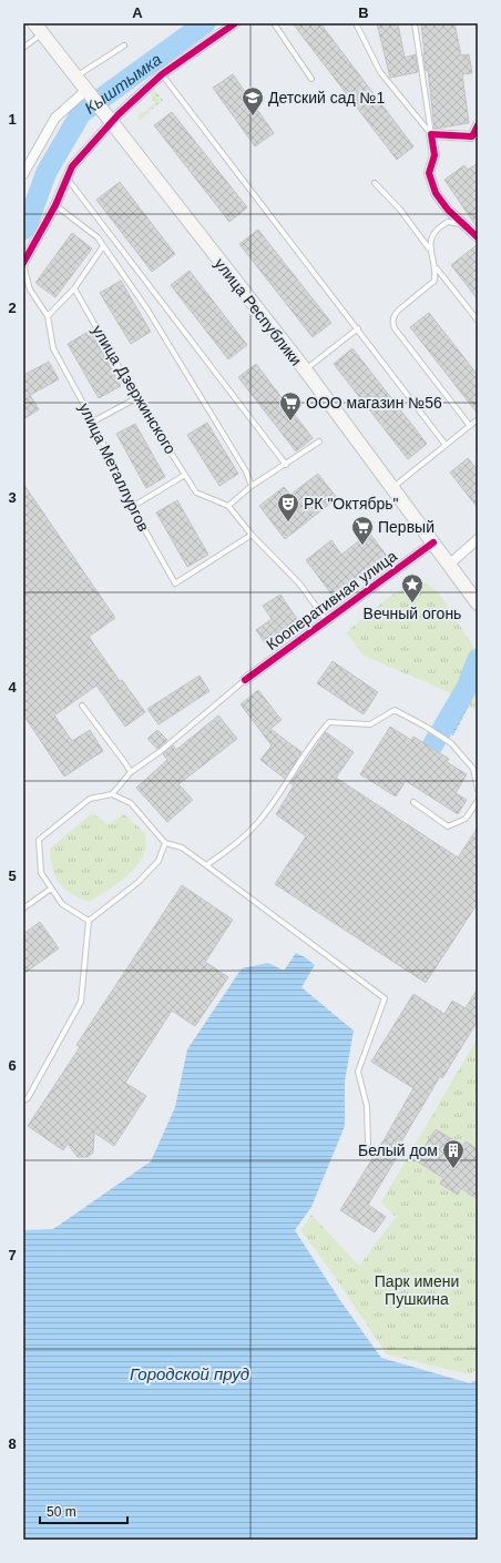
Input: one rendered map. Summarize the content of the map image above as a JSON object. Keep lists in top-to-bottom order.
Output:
{
  "streets": {
    "main road": ["улица Республики"],
    "street": ["улица Металлургов", "Кооперативная улица"],
    "lane": ["улица Дзержинского"]
  },
  "crossings": [
    ["улица Республики", "улица Металлургов"],
    ["улица Республики", "Кооперативная улица"]
  ],
  "water": ["Кыштымка", "Городской пруд"],
  "parks": ["Парк имени Пушкина"],
  "places": {
    "school or university": ["Детский сад №1"],
    "supermarket": ["ООО магазин №56", "Первый"],
    "theatre": ["РК \"Октябрь\""],
    "place": ["Вечный огонь"],
    "building": ["Белый дом"]
  },
  "scale_bar": "50 m",
  "grid": {
    "columns": ["A", "B"],
    "rows": [
      "1",
      "2",
      "3",
      "4",
      "5",
      "6",
      "7",
      "8"
    ]
  }
}
